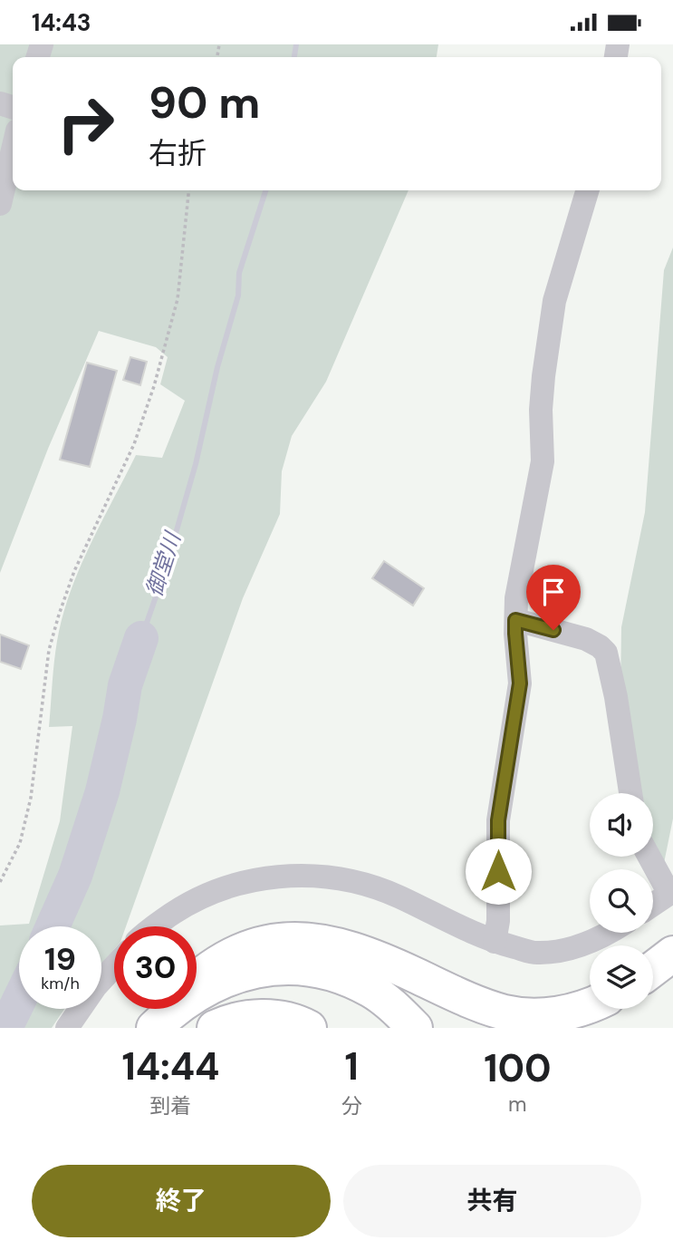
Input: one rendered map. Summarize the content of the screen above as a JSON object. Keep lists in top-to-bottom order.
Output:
{
  "water": ["御堂川"],
  "page": {
    "status": "14:43",
    "turn": ["90 m", "右折"],
    "speed": "19 km/h",
    "limit": "30",
    "eta": [
      "14:44",
      "到着",
      "1",
      "分",
      "100",
      "m"
    ],
    "buttons": ["終了", "共有"]
  }
}
